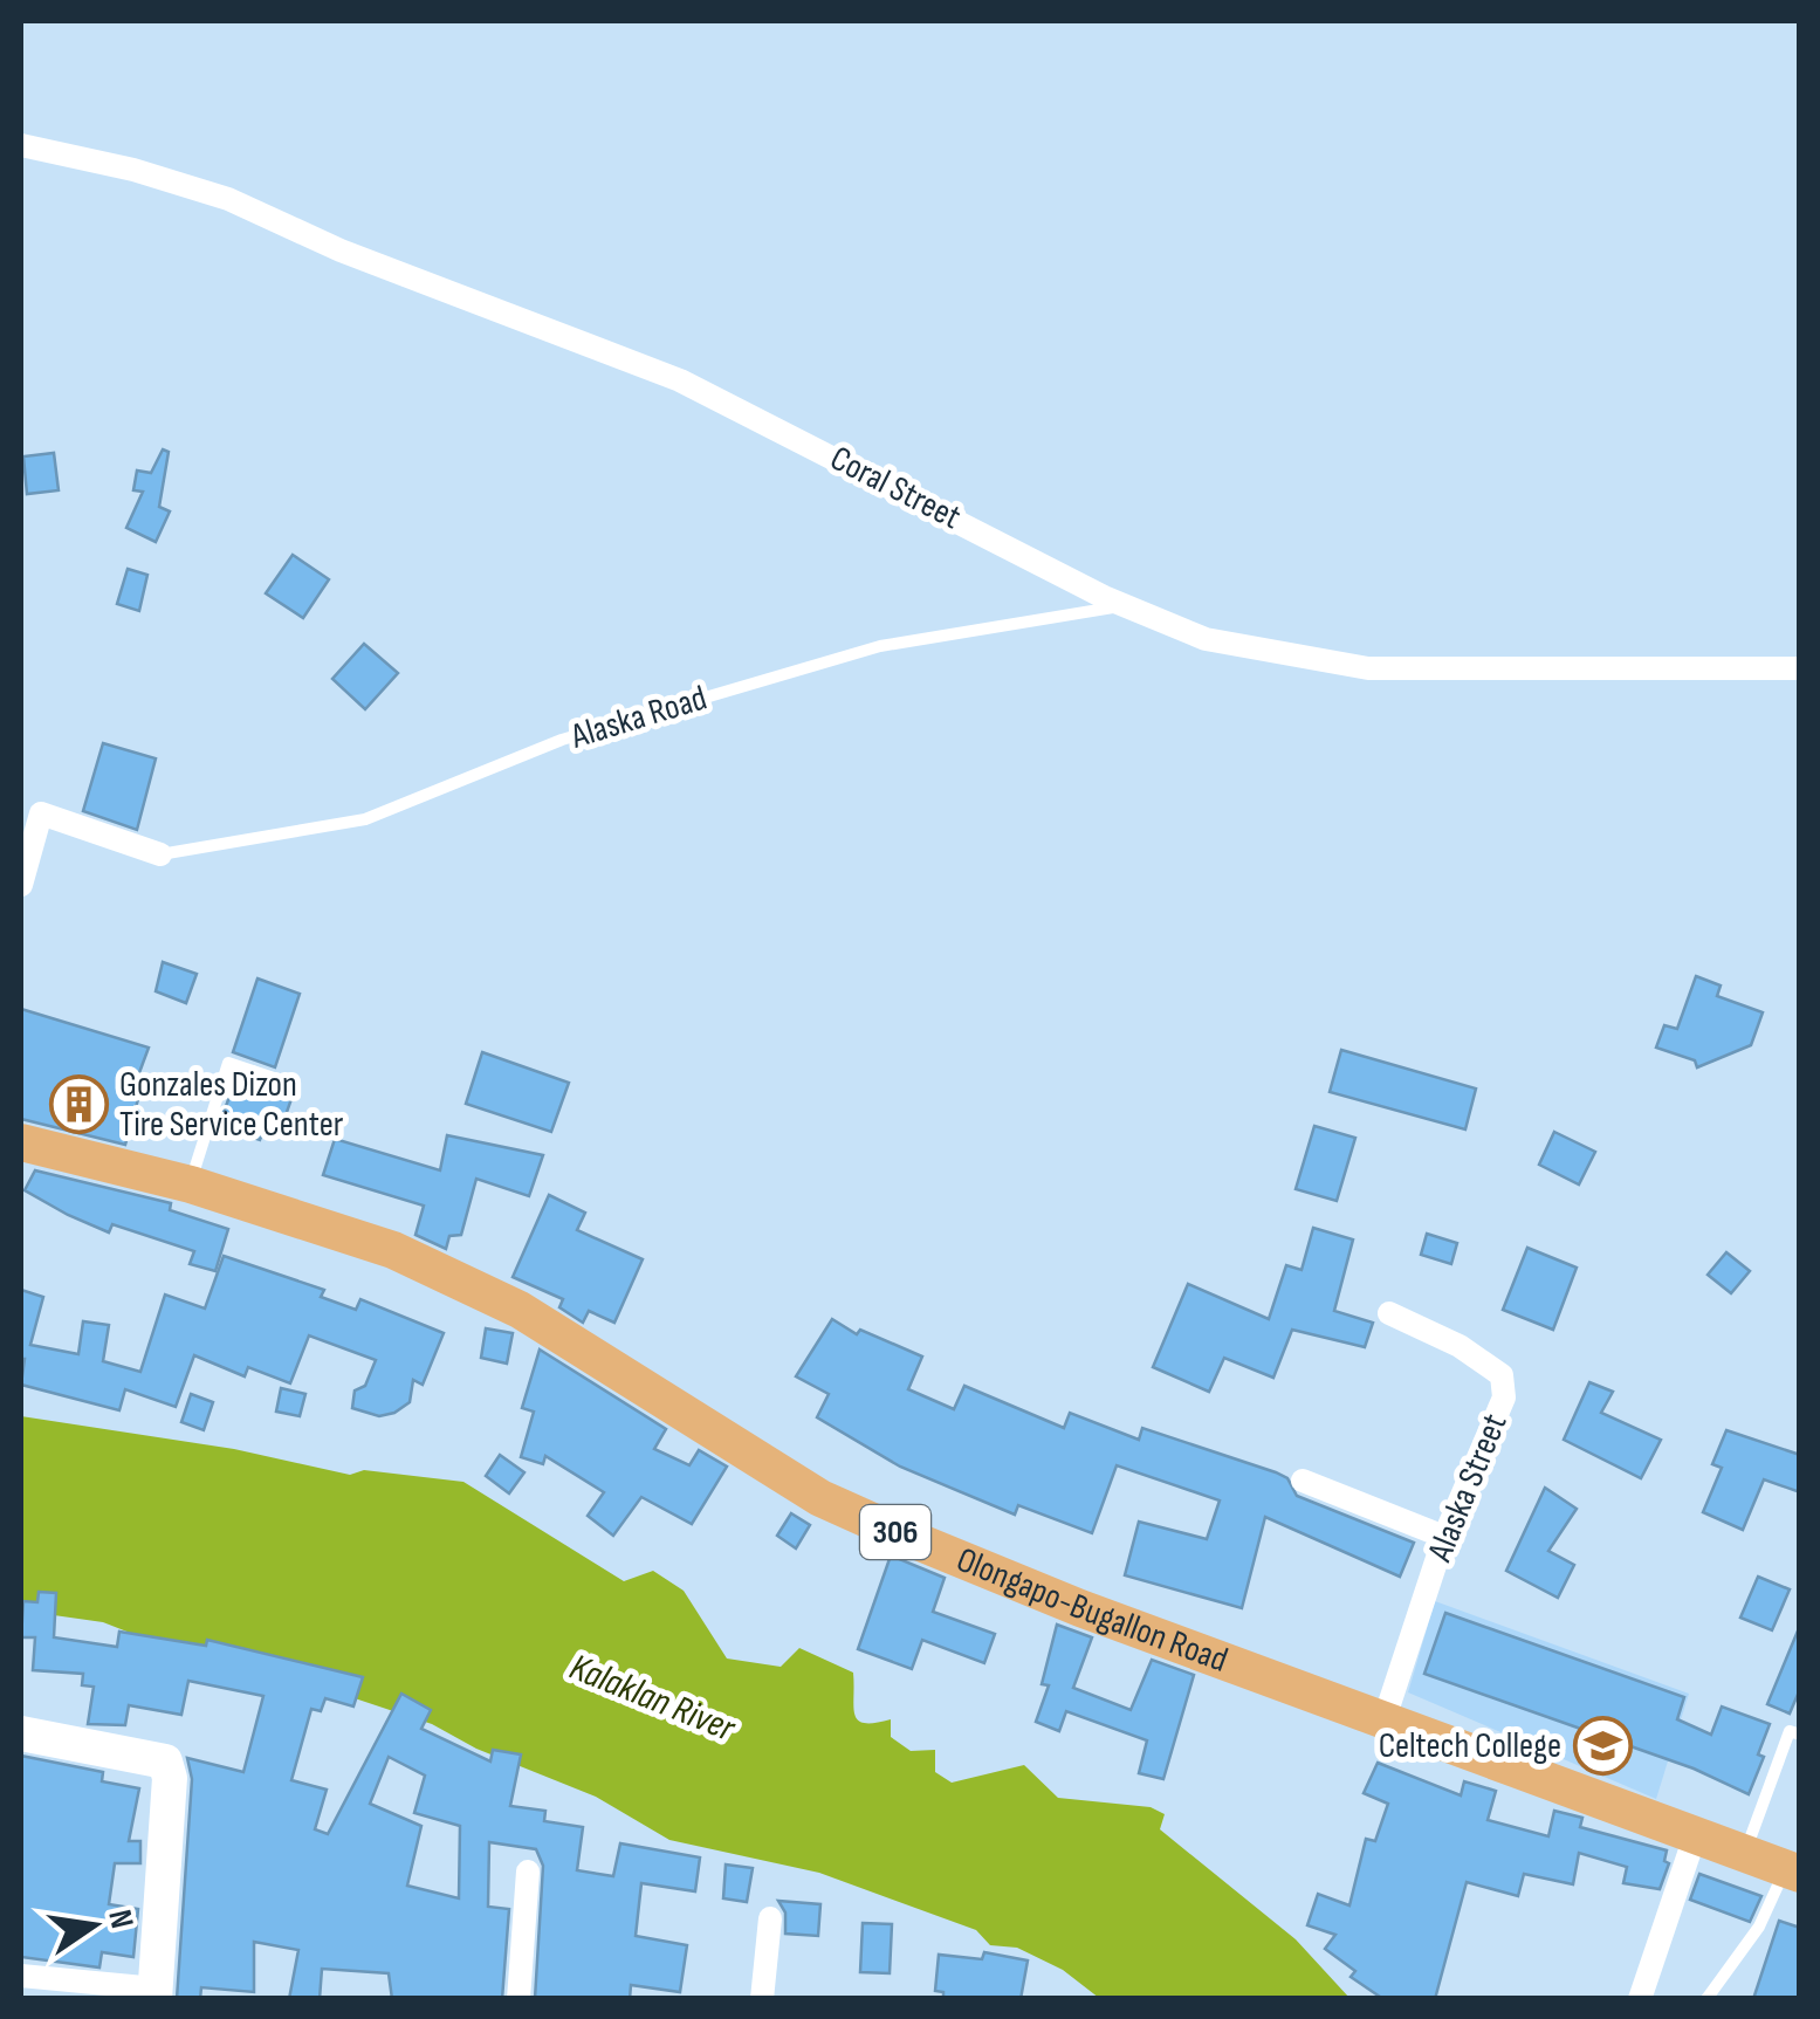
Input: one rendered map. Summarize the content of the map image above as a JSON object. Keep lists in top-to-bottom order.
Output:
{
  "streets": {
    "main road": ["306", "Olongapo-Bugallon Road"],
    "street": ["Coral Street", "Alaska Street"],
    "lane": ["Alaska Road"]
  },
  "crossings": [
    ["Coral Street", "Alaska Road"],
    ["Alaska Street", "Olongapo-Bugallon Road"]
  ],
  "water": ["Kalaklan River"],
  "places": {
    "building": ["Gonzales Dizon Tire Service Center"],
    "school or university": ["Celtech College"]
  },
  "north": "right"
}
